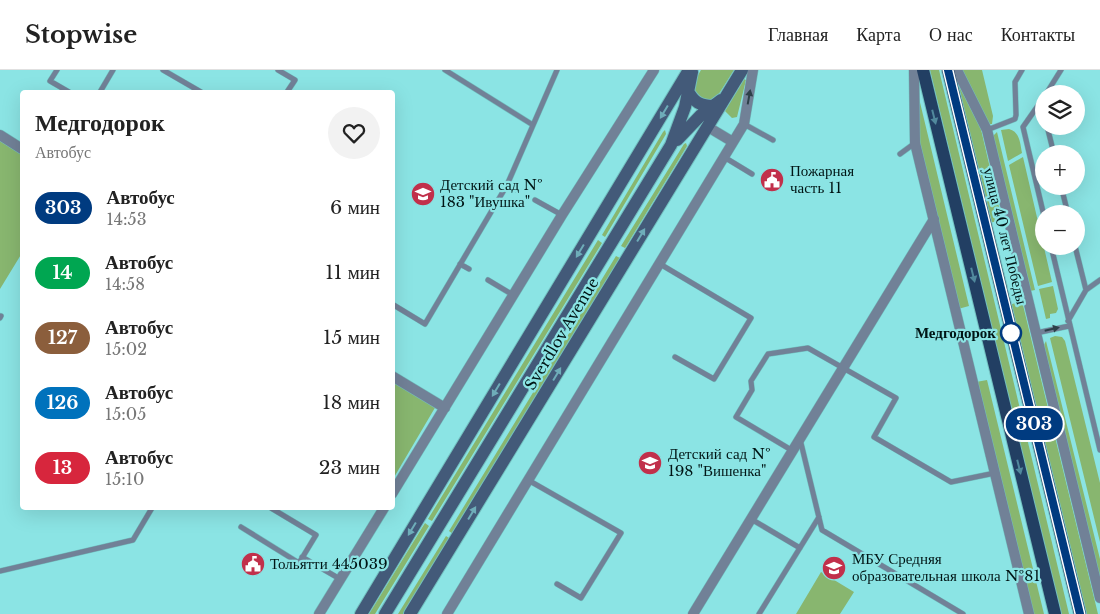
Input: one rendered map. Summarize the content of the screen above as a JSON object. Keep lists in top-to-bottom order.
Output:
{
  "streets": {
    "main road": ["улица 40 лет Победы", "Sverdlov Avenue"]
  },
  "places": {
    "public building": ["Пожарная часть 11", "Тольятти 445039"],
    "school or university": ["Детский сад № 183 \"Ивушка\"", "Детский сад № 198 \"Вишенка\"", "МБУ Средняя образовательная школа №81"],
    "other": ["Медгодорок"]
  },
  "lines": ["bus line 303"],
  "page": {
    "header": "Stopwise",
    "nav": [
      "Главная",
      "Карта",
      "О нас",
      "Контакты"
    ],
    "on_map": "303",
    "map_buttons": ["+", "−"],
    "heading": ["Медгодорок", "Автобус"],
    "list": [
      {
        "mark": "303",
        "name": "Автобус",
        "note": "14:53",
        "value": "6 мин"
      },
      {
        "mark": "14",
        "name": "Автобус",
        "note": "14:58",
        "value": "11 мин"
      },
      {
        "mark": "127",
        "name": "Автобус",
        "note": "15:02",
        "value": "15 мин"
      },
      {
        "mark": "126",
        "name": "Автобус",
        "note": "15:05",
        "value": "18 мин"
      },
      {
        "mark": "13",
        "name": "Автобус",
        "note": "15:10",
        "value": "23 мин"
      }
    ]
  }
}
